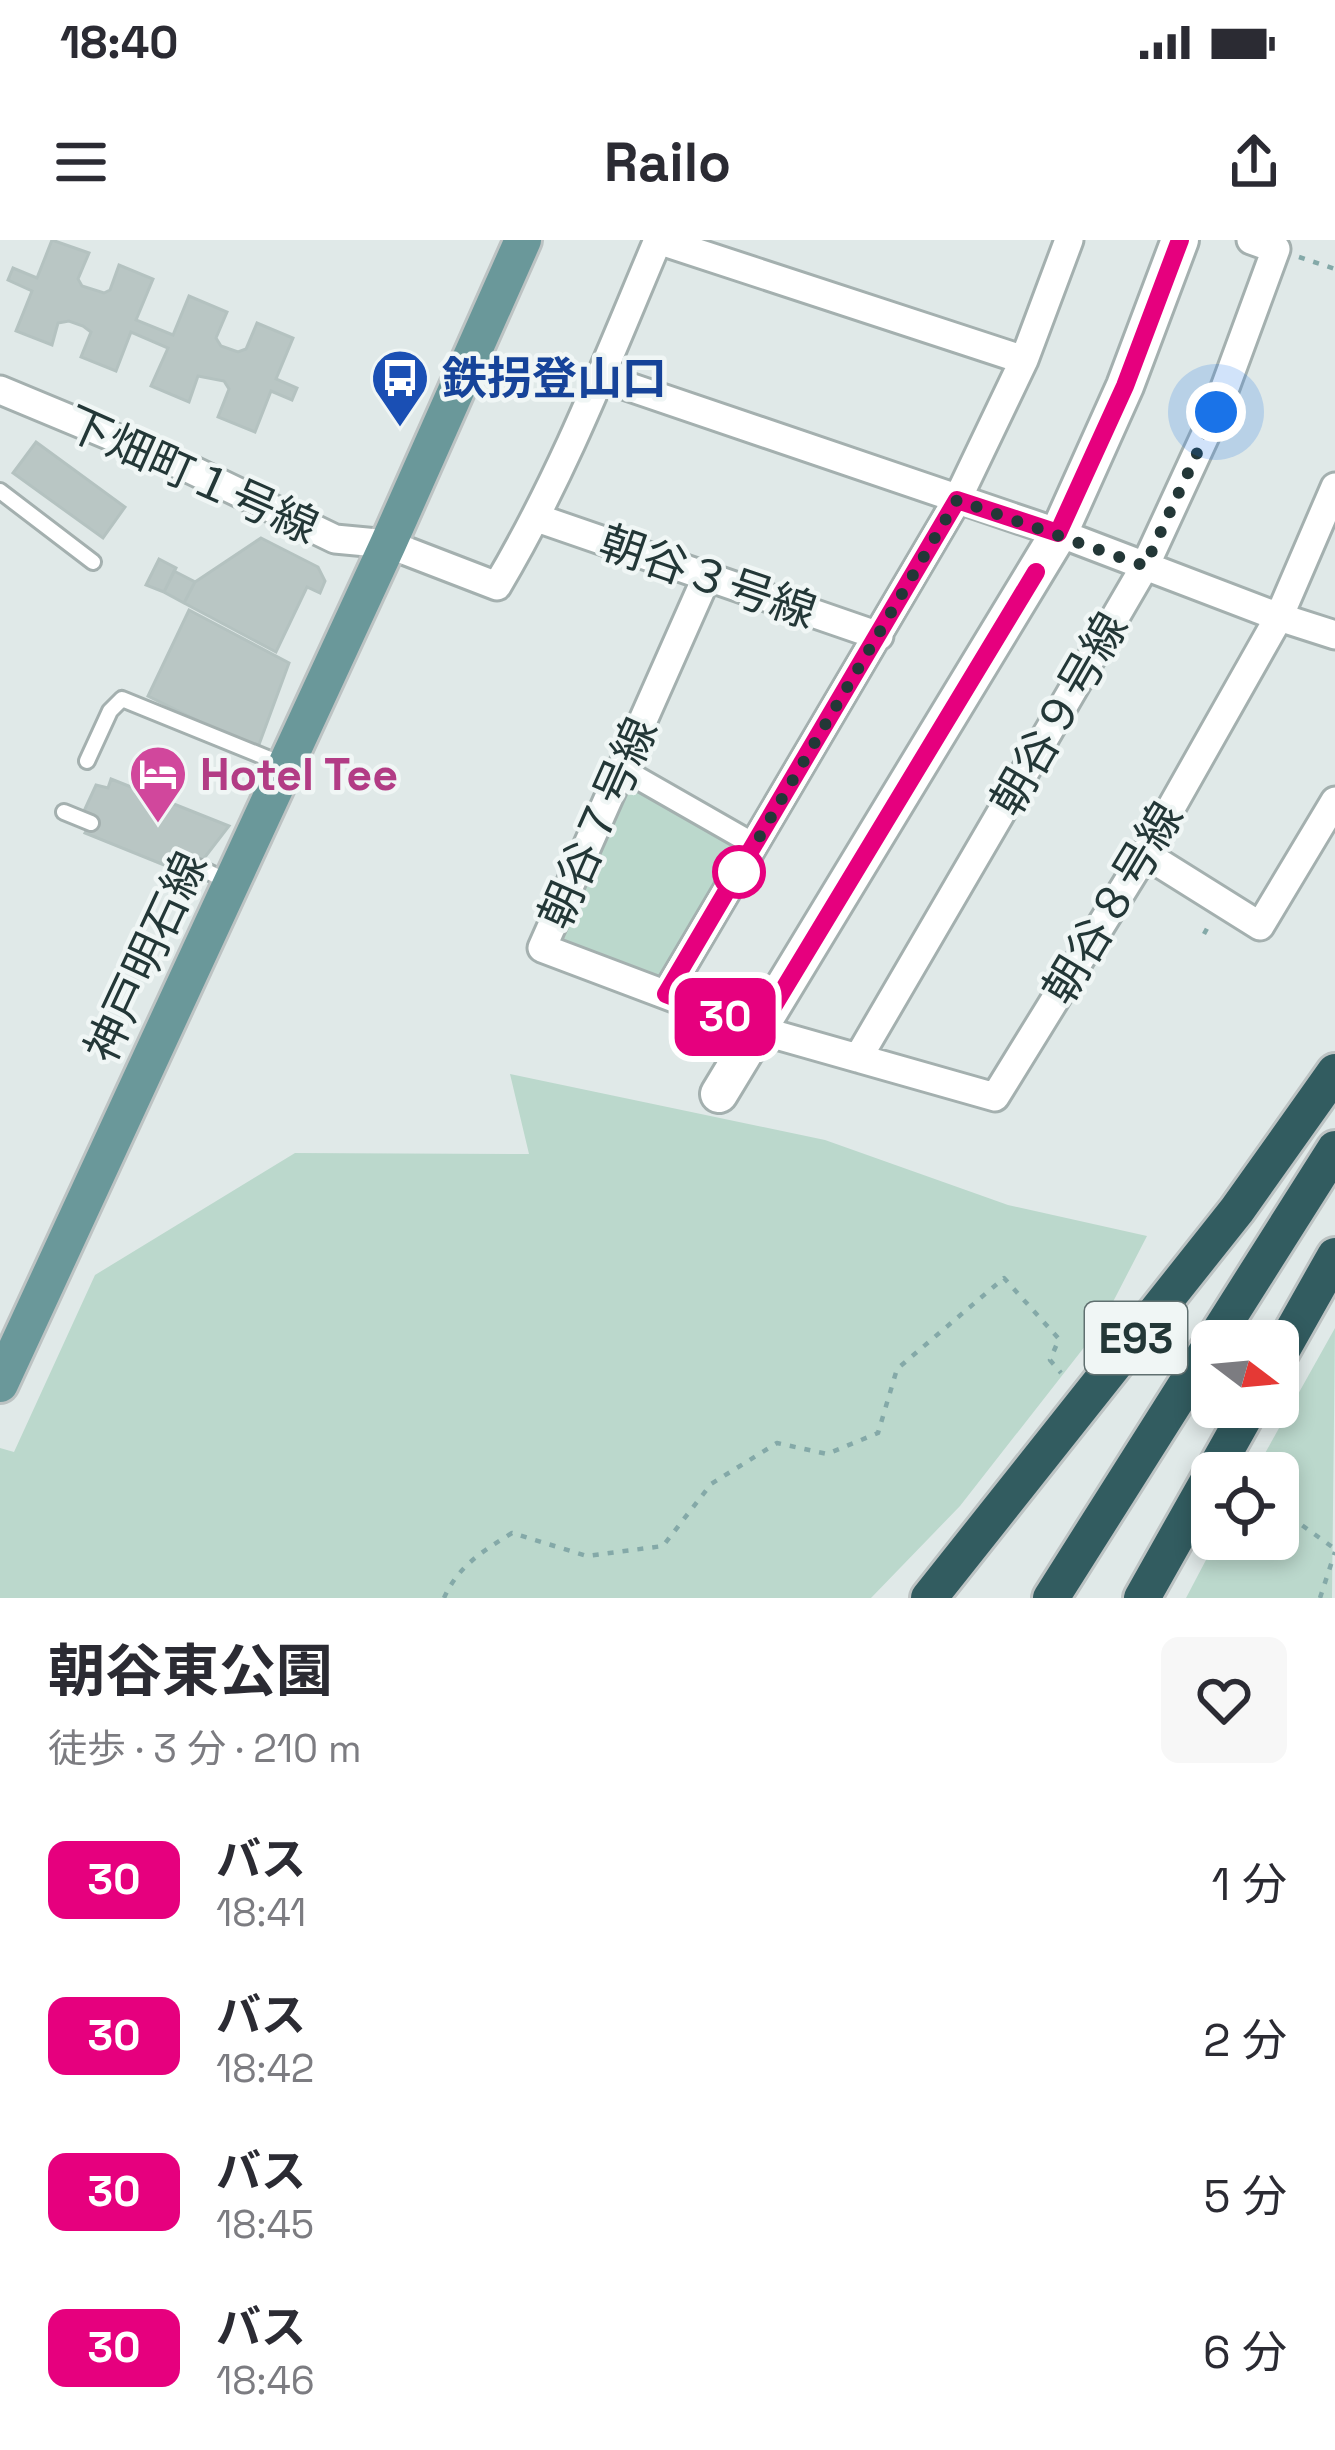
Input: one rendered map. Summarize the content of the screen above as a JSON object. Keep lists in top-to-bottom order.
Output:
{
  "streets": {
    "highway": ["E93"],
    "main road": ["神戸明石線"],
    "street": [
      "下畑町１号線",
      "朝谷３号線",
      "朝谷９号線",
      "朝谷７号線",
      "朝谷８号線"
    ]
  },
  "crossings": [
    ["下畑町１号線", "朝谷３号線"],
    ["下畑町１号線", "神戸明石線"],
    ["朝谷３号線", "朝谷７号線"],
    ["朝谷９号線", "朝谷８号線"],
    ["朝谷７号線", "朝谷８号線"]
  ],
  "places": {
    "bus stop": ["鉄拐登山口"],
    "hotel": ["Hotel Tee"]
  },
  "lines": ["bus line 30"],
  "north": "right",
  "page": {
    "status": "18:40",
    "header": "Railo",
    "on_map": "30",
    "heading": ["朝谷東公園", "徒歩 · 3 分 · 210 m"],
    "list": [
      {
        "mark": "30",
        "name": "バス",
        "note": "18:41",
        "value": "1 分"
      },
      {
        "mark": "30",
        "name": "バス",
        "note": "18:42",
        "value": "2 分"
      },
      {
        "mark": "30",
        "name": "バス",
        "note": "18:45",
        "value": "5 分"
      },
      {
        "mark": "30",
        "name": "バス",
        "note": "18:46",
        "value": "6 分"
      }
    ]
  }
}
